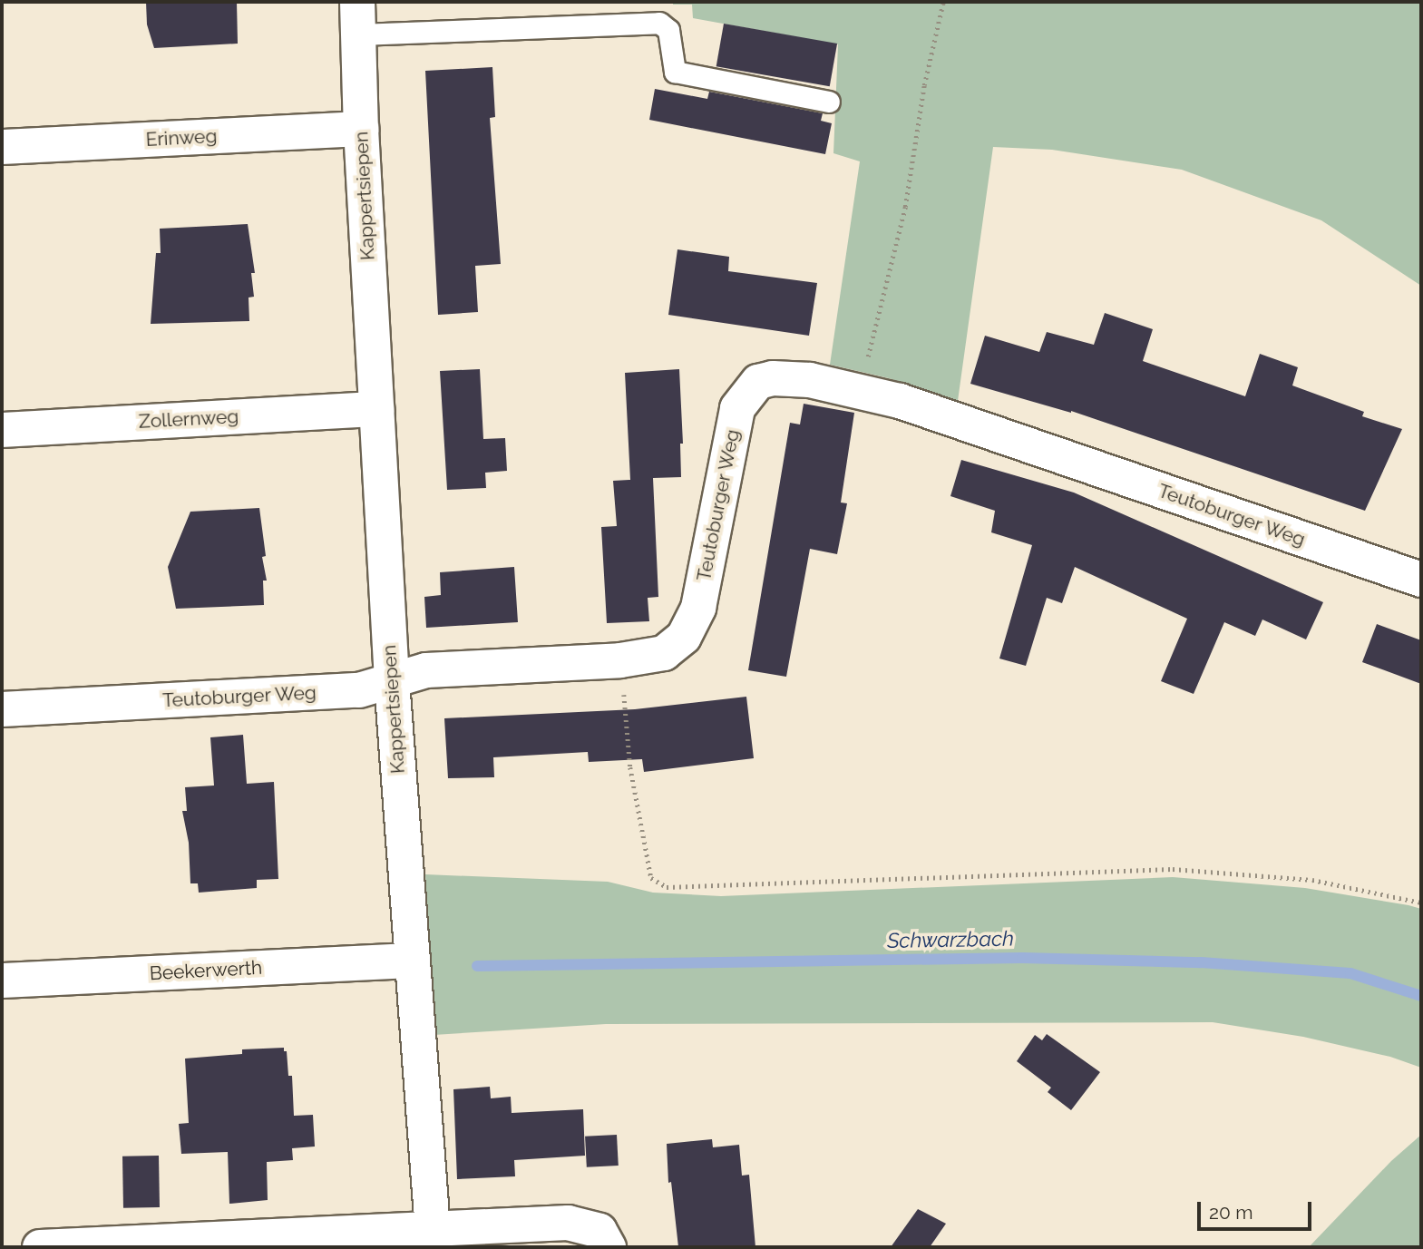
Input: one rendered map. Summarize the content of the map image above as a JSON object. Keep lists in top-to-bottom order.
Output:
{
  "streets": {
    "street": [
      "Erinweg",
      "Kappertsiepen",
      "Zollernweg",
      "Teutoburger Weg",
      "Beekerwerth"
    ]
  },
  "crossings": [
    ["Erinweg", "Kappertsiepen"],
    ["Kappertsiepen", "Zollernweg"],
    ["Kappertsiepen", "Teutoburger Weg"],
    ["Kappertsiepen", "Beekerwerth"]
  ],
  "water": ["Schwarzbach"],
  "scale_bar": "20 m"
}
